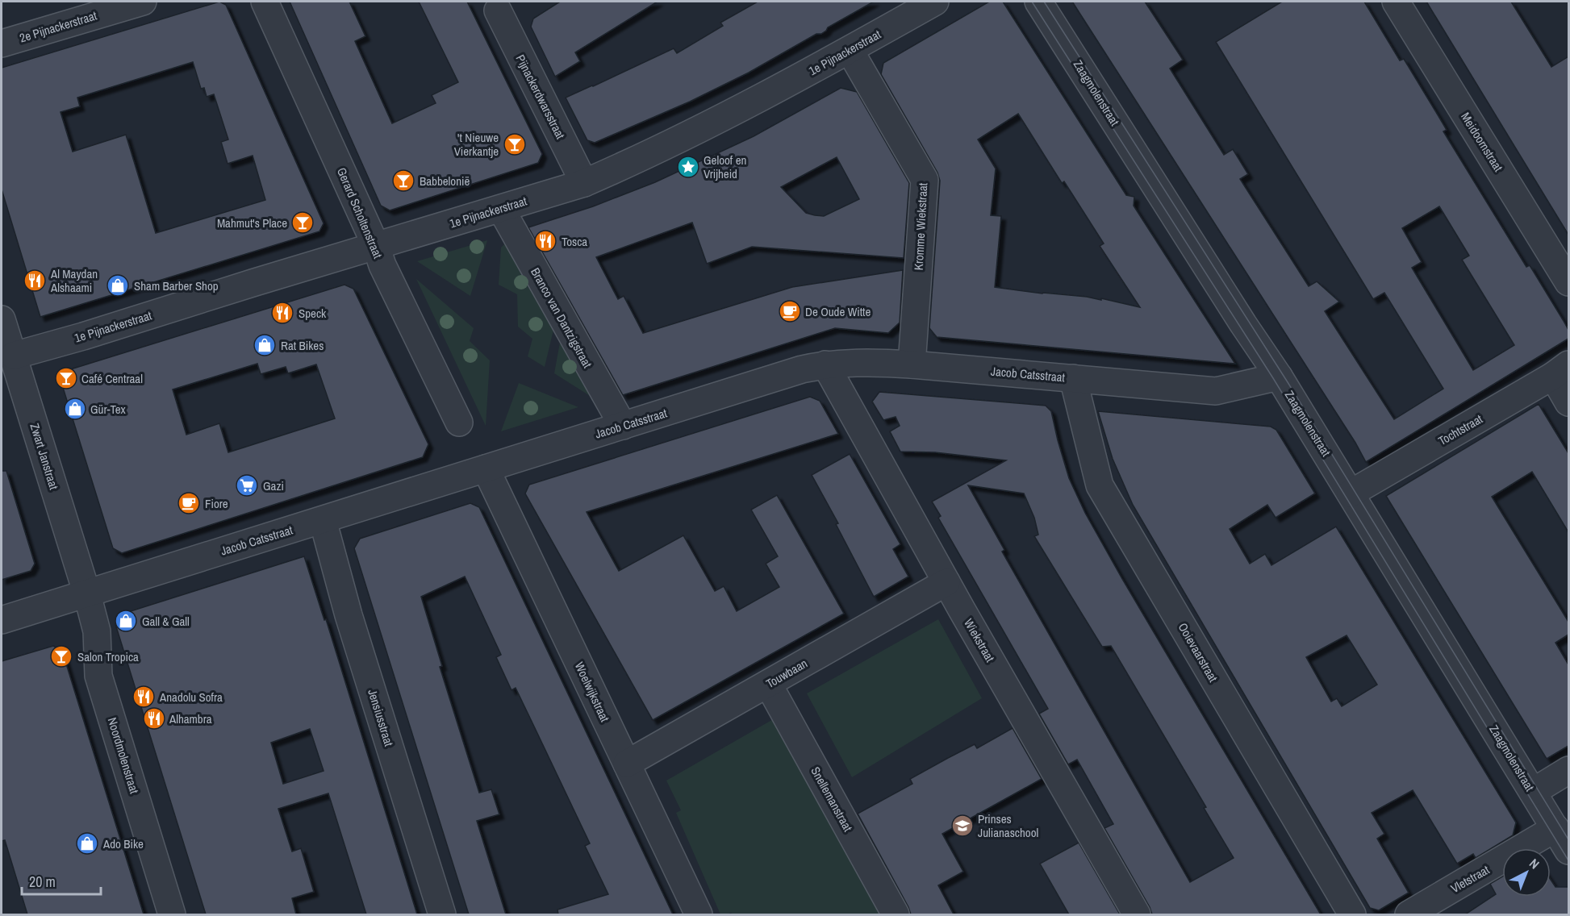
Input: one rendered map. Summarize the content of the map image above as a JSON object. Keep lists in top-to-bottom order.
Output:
{
  "streets": {
    "street": [
      "2e Pijnackerstraat",
      "1e Pijnackerstraat",
      "Zaagmolenstraat",
      "Pijnackerdwarsstraat",
      "Meidoornstraat",
      "Gerard Scholtenstraat",
      "Kromme Wiekstraat",
      "Branco van Dantzigstraat",
      "Jacob Catsstraat",
      "Tochtstraat",
      "Zwart Janstraat",
      "Wiekstraat",
      "Ooievaarstraat",
      "Touwbaan",
      "Woelwijkstraat",
      "Jensiusstraat",
      "Noordmolenstraat",
      "Snellemanstraat",
      "Vletstraat"
    ]
  },
  "crossings": [
    ["1e Pijnackerstraat", "Pijnackerdwarsstraat"],
    ["1e Pijnackerstraat", "Gerard Scholtenstraat"],
    ["1e Pijnackerstraat", "Kromme Wiekstraat"],
    ["1e Pijnackerstraat", "Branco van Dantzigstraat"],
    ["1e Pijnackerstraat", "Zwart Janstraat"],
    ["Zaagmolenstraat", "Jacob Catsstraat"],
    ["Zaagmolenstraat", "Tochtstraat"],
    ["Zaagmolenstraat", "Vletstraat"],
    ["Kromme Wiekstraat", "Jacob Catsstraat"],
    ["Branco van Dantzigstraat", "Jacob Catsstraat"],
    ["Jacob Catsstraat", "Zwart Janstraat"],
    ["Jacob Catsstraat", "Wiekstraat"],
    ["Jacob Catsstraat", "Ooievaarstraat"],
    ["Jacob Catsstraat", "Woelwijkstraat"],
    ["Jacob Catsstraat", "Jensiusstraat"],
    ["Jacob Catsstraat", "Noordmolenstraat"],
    ["Zwart Janstraat", "Noordmolenstraat"],
    ["Wiekstraat", "Touwbaan"],
    ["Touwbaan", "Woelwijkstraat"],
    ["Touwbaan", "Snellemanstraat"]
  ],
  "places": {
    "bar": [
      "'t Nieuwe Vierkantje",
      "Babbelonië",
      "Mahmut's Place",
      "Café Centraal",
      "Salon Tropica"
    ],
    "place": ["Geloof en Vrijheid"],
    "restaurant": [
      "Tosca",
      "Al Maydan Alshaami",
      "Speck",
      "Anadolu Sofra",
      "Alhambra"
    ],
    "shop": [
      "Sham Barber Shop",
      "Rat Bikes",
      "Gür-Tex",
      "Gall & Gall",
      "Ado Bike"
    ],
    "cafe": ["De Oude Witte", "Fiore"],
    "supermarket": ["Gazi"],
    "school or university": ["Prinses Julianaschool"]
  },
  "scale_bar": "20 m",
  "north": "top right"
}
